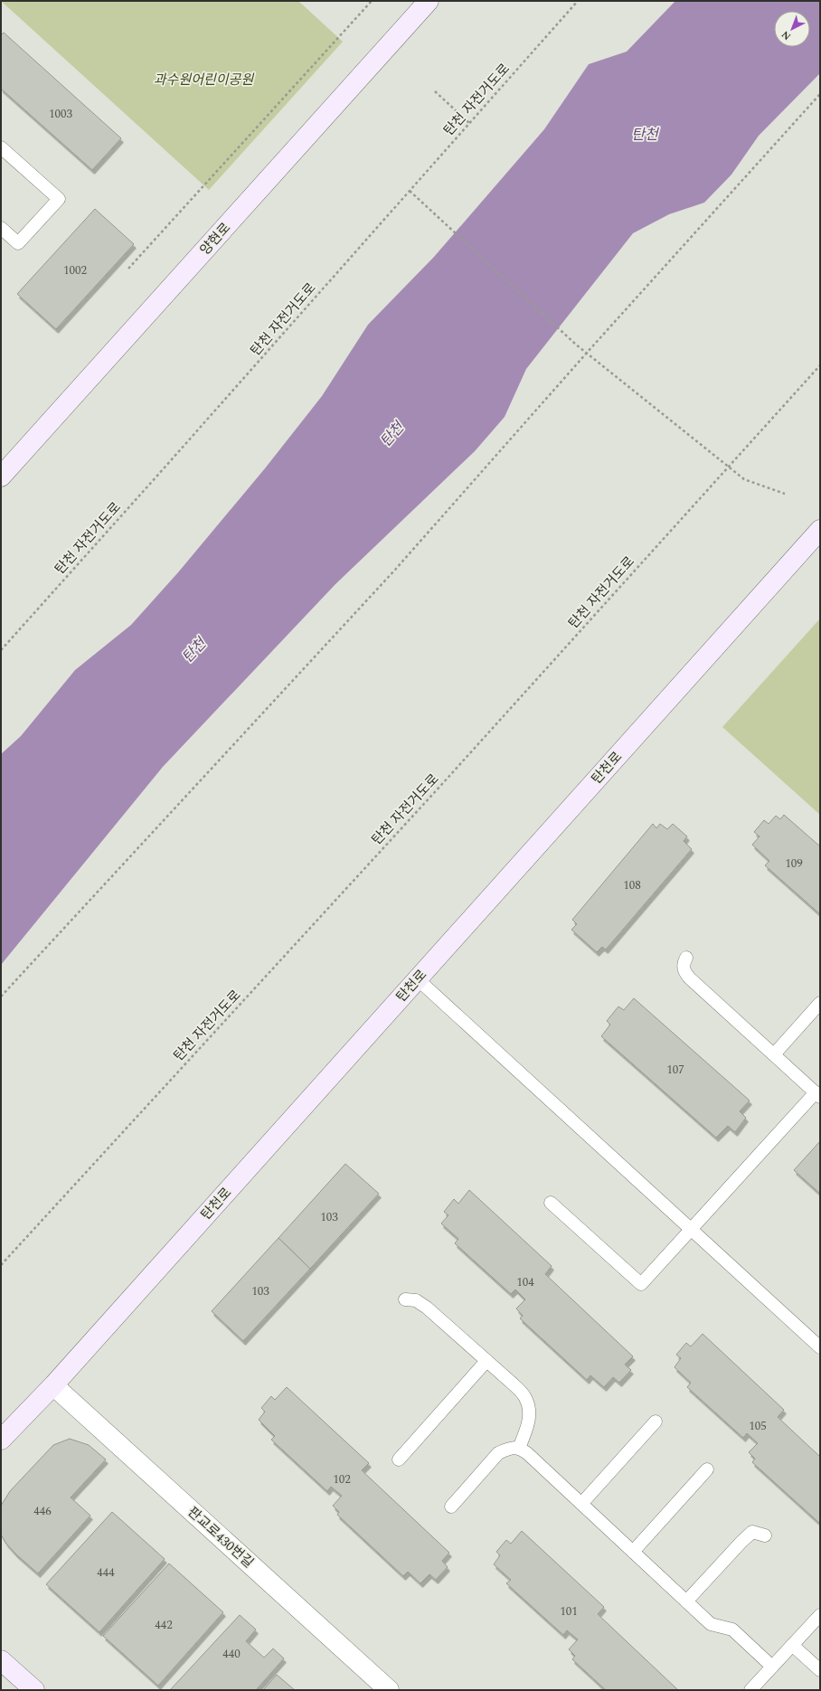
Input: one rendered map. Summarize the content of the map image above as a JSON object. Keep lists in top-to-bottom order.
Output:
{
  "streets": {
    "main road": ["양현로", "탄천로"],
    "street": ["판교로430번길"],
    "path": ["탄천 자전거도로"]
  },
  "crossings": [
    ["탄천로", "판교로430번길"]
  ],
  "water": ["탄천"],
  "parks": ["과수원어린이공원"],
  "house_numbers": [
    "1003",
    "1002",
    "109",
    "108",
    "107",
    "103",
    "104",
    "103",
    "105",
    "102",
    "446",
    "444",
    "101",
    "442",
    "440"
  ],
  "north": "bottom left"
}
